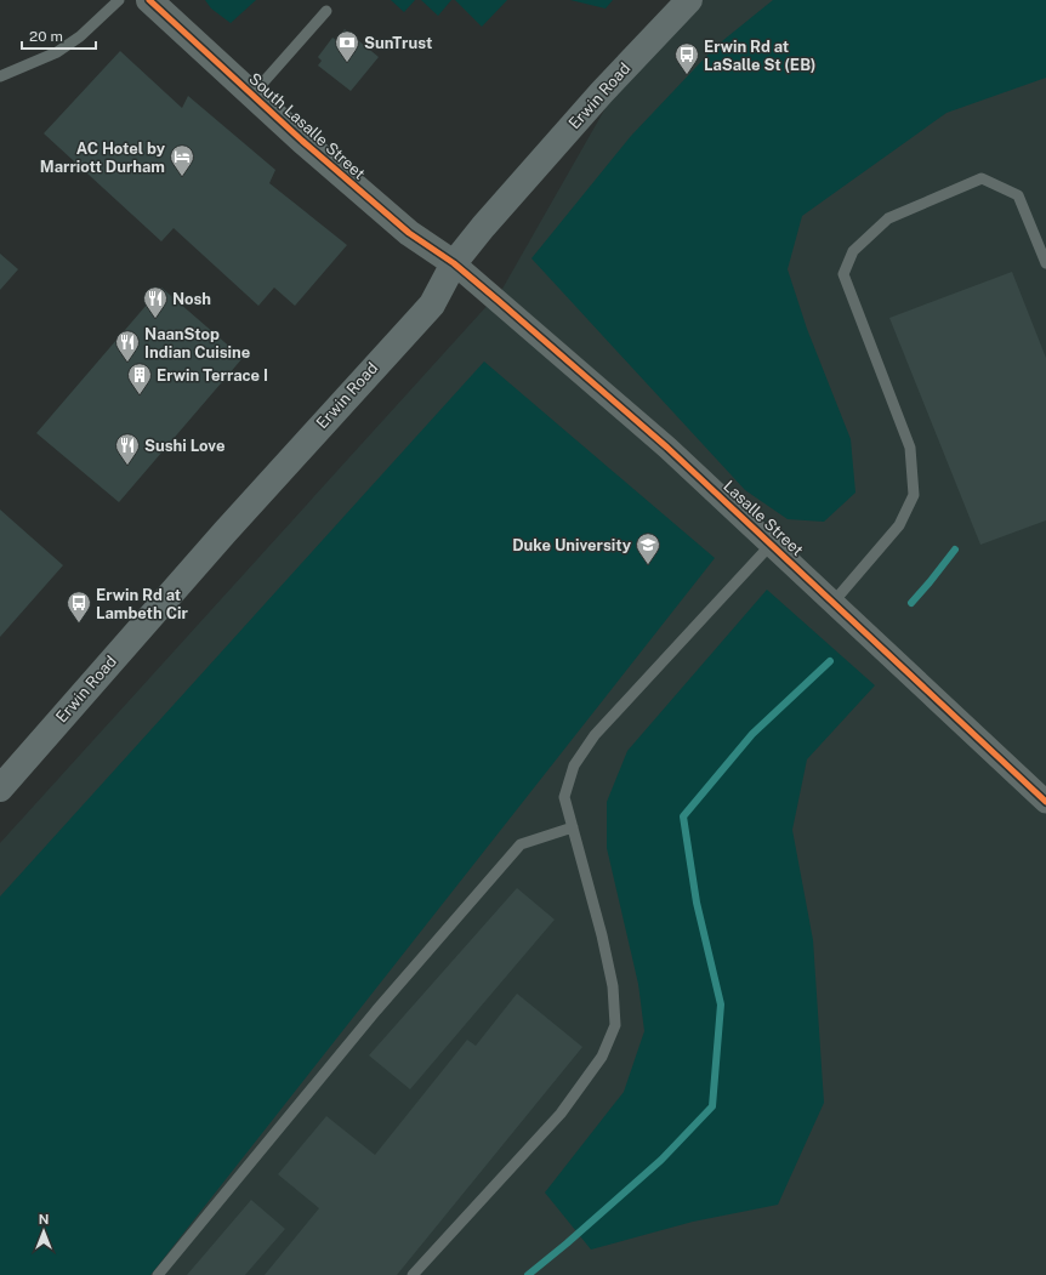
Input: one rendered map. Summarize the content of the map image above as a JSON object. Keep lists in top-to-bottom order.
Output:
{
  "streets": {
    "main road": ["Erwin Road"],
    "street": ["South Lasalle Street", "Lasalle Street"]
  },
  "crossings": [
    ["Erwin Road", "South Lasalle Street"],
    ["Erwin Road", "Lasalle Street"],
    ["South Lasalle Street", "Lasalle Street"]
  ],
  "places": {
    "bank": ["SunTrust"],
    "bus stop": ["Erwin Rd at LaSalle St (EB)", "Erwin Rd at Lambeth Cir"],
    "hotel": ["AC Hotel by Marriott Durham"],
    "restaurant": ["Nosh", "NaanStop Indian Cuisine", "Sushi Love"],
    "building": ["Erwin Terrace I"],
    "school or university": ["Duke University"]
  },
  "scale_bar": "20 m",
  "north": "top"
}
